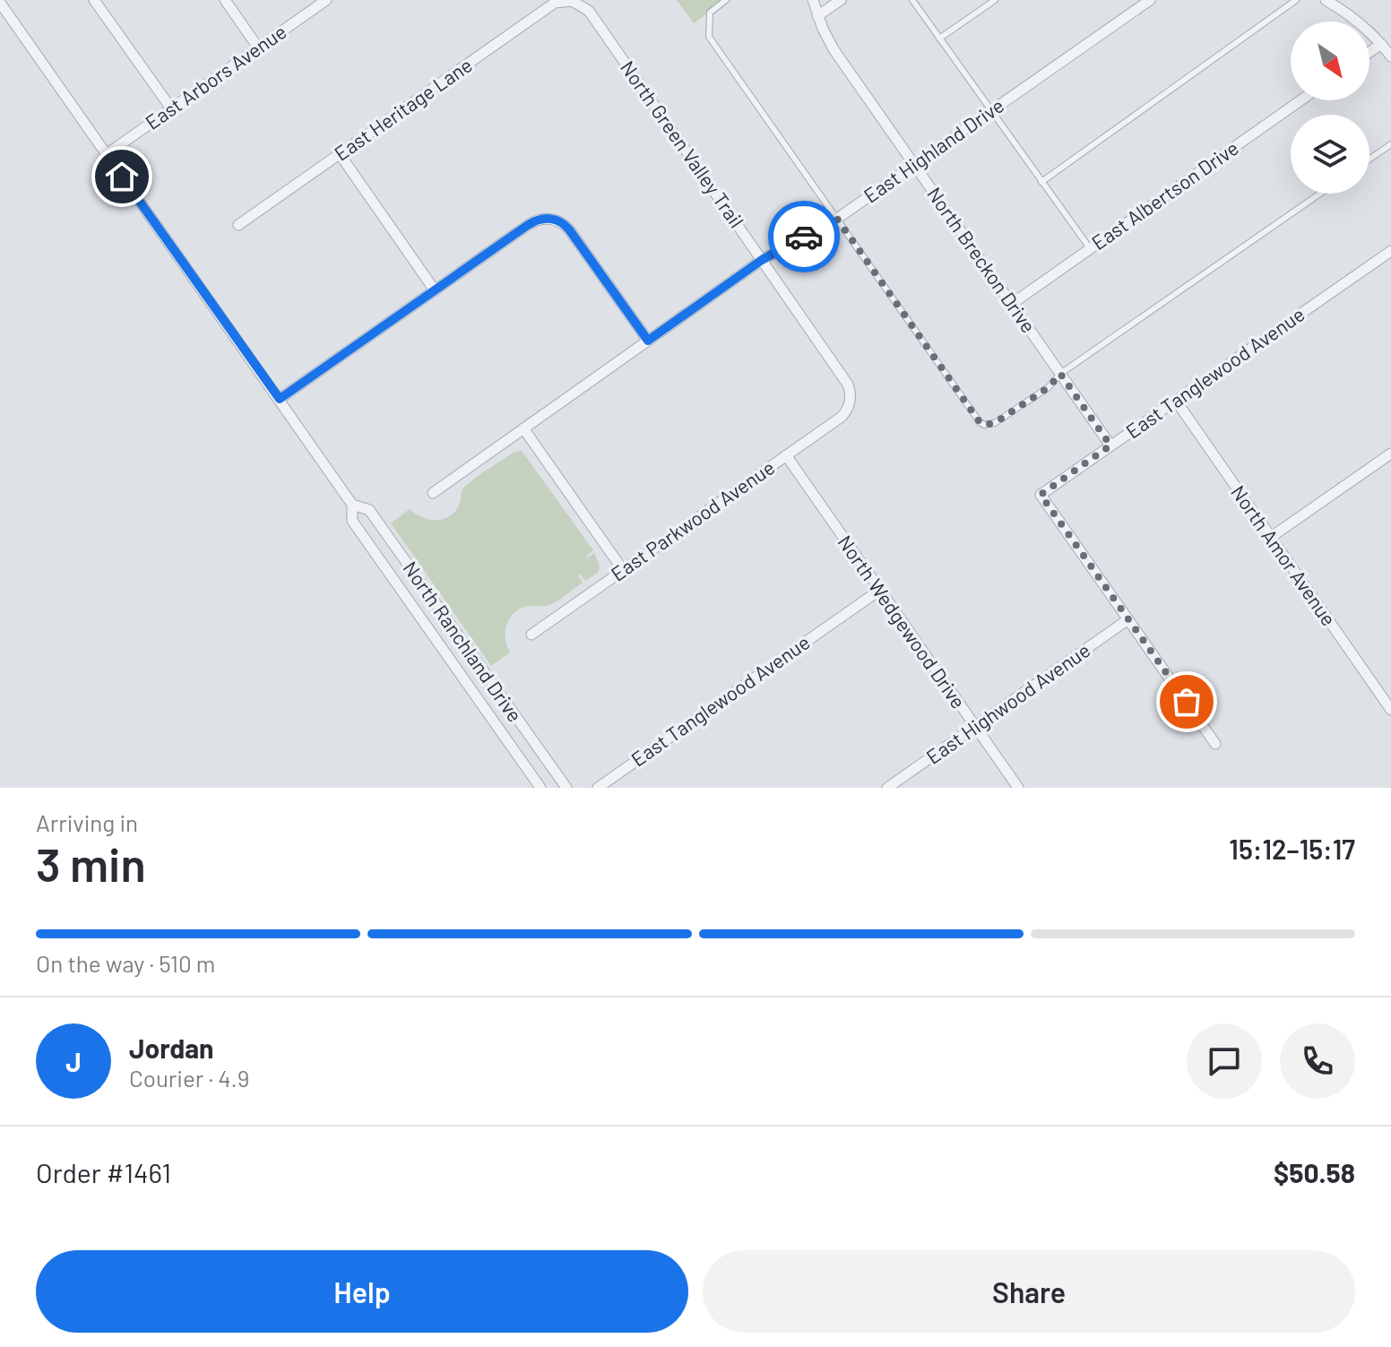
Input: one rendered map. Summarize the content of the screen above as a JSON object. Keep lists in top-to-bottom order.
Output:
{
  "streets": {
    "street": [
      "East Arbors Avenue",
      "East Heritage Lane",
      "North Green Valley Trail",
      "East Highland Drive",
      "East Albertson Drive",
      "North Breckon Drive",
      "East Tanglewood Avenue",
      "East Parkwood Avenue",
      "North Amor Avenue",
      "North Wedgewood Drive",
      "North Ranchland Drive",
      "East Highwood Avenue"
    ]
  },
  "crossings": [
    ["East Arbors Avenue", "North Ranchland Drive"],
    ["East Heritage Lane", "North Green Valley Trail"],
    ["North Green Valley Trail", "East Highland Drive"],
    ["North Green Valley Trail", "East Parkwood Avenue"],
    ["East Highland Drive", "North Breckon Drive"],
    ["East Albertson Drive", "North Breckon Drive"],
    ["North Breckon Drive", "East Tanglewood Avenue"],
    ["East Tanglewood Avenue", "North Amor Avenue"],
    ["East Tanglewood Avenue", "North Wedgewood Drive"],
    ["East Tanglewood Avenue", "East Highwood Avenue"],
    ["East Parkwood Avenue", "North Wedgewood Drive"],
    ["North Wedgewood Drive", "East Highwood Avenue"]
  ],
  "north": "bottom right",
  "page": {
    "heading": ["3 min", "Arriving in", "15:12–15:17"],
    "panel": [
      "Jordan",
      "Courier · 4.9",
      "Order #1461",
      "$50.58"
    ],
    "bar": "On the way · 510 m",
    "round": "J",
    "buttons": ["Help", "Share"]
  }
}
